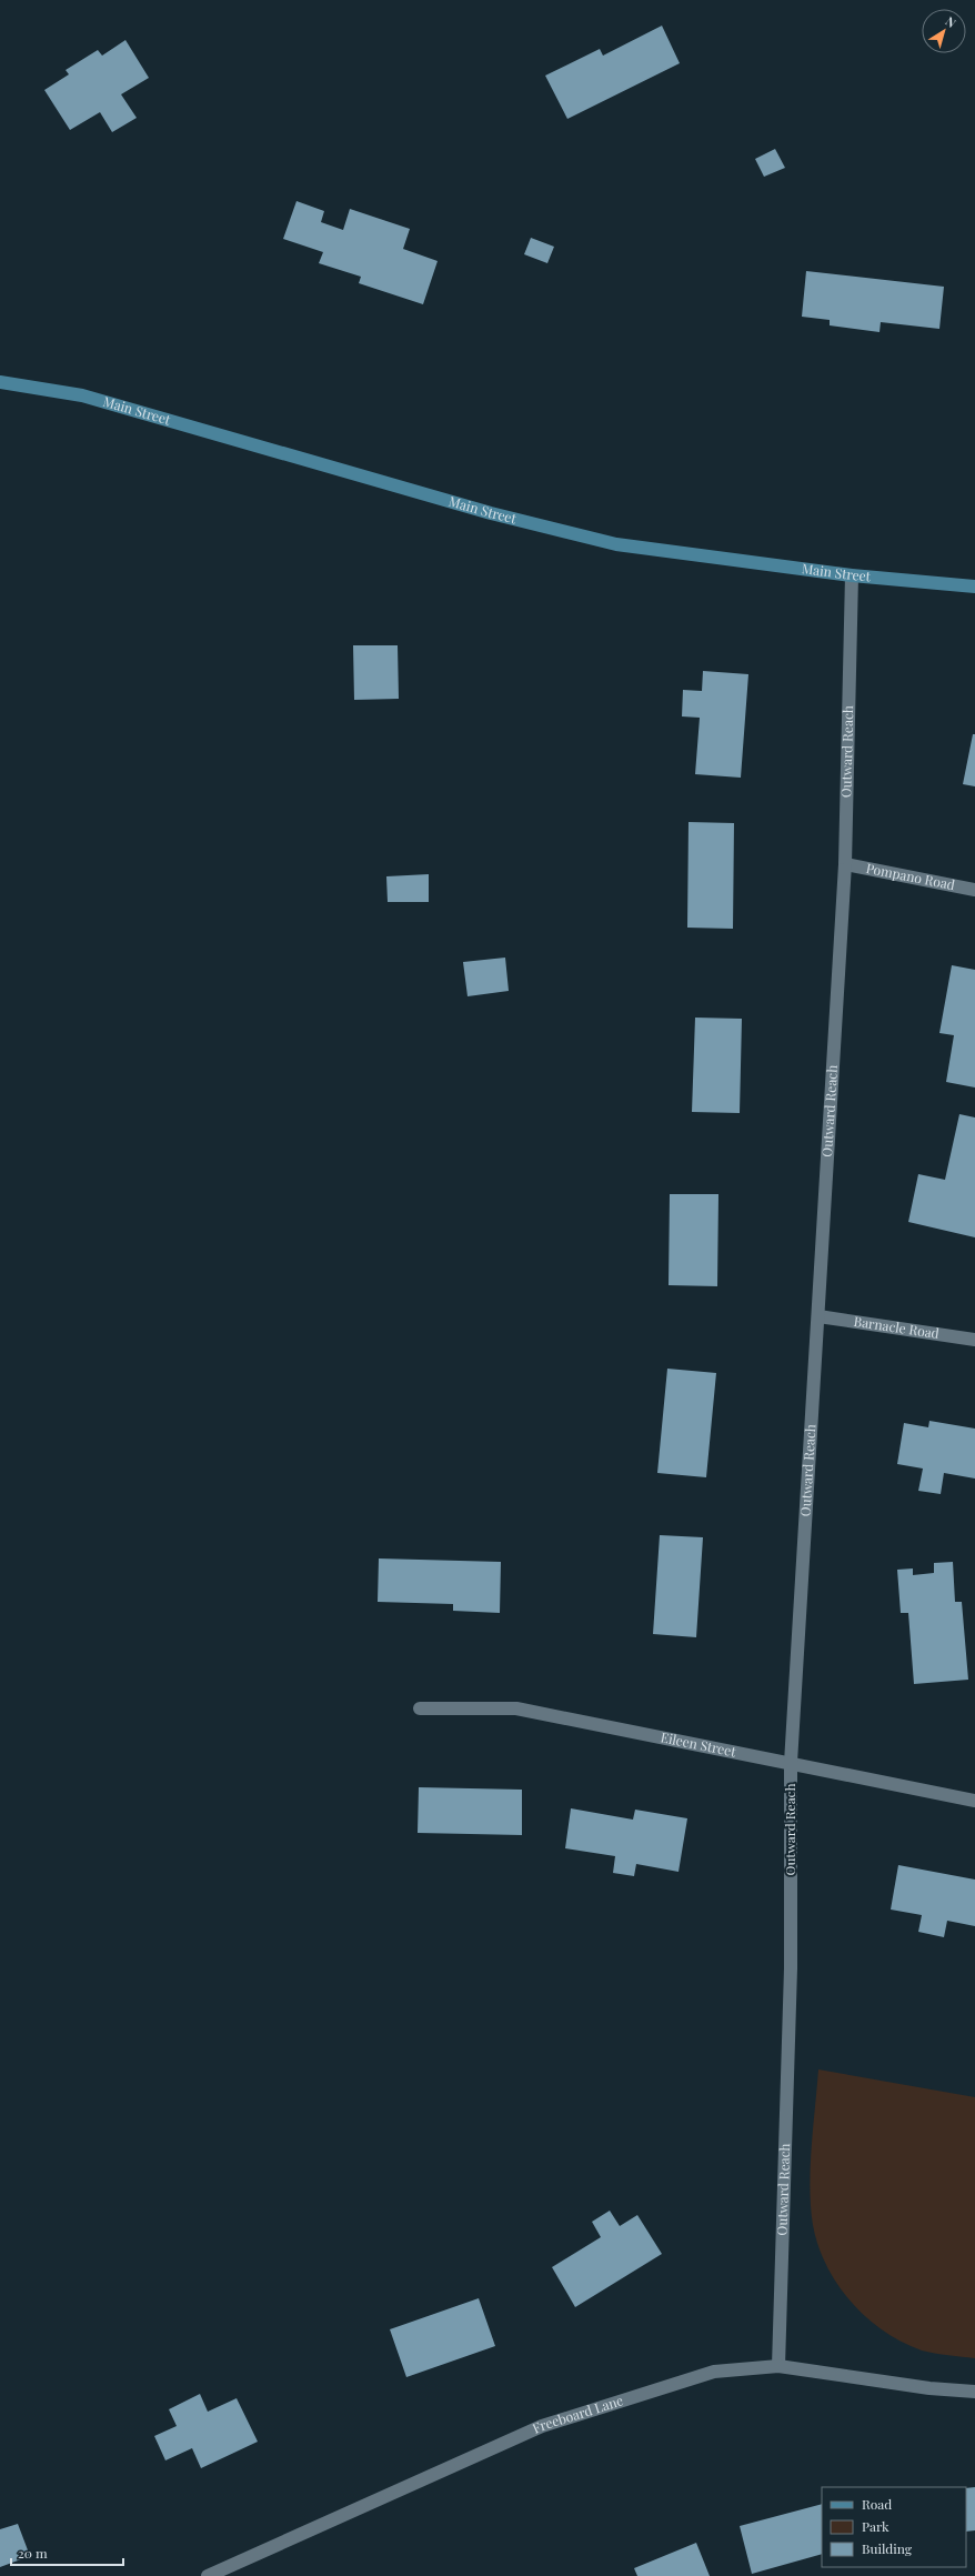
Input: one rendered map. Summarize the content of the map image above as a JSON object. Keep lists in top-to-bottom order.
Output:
{
  "streets": {
    "main road": ["Main Street"],
    "street": [
      "Outward Reach",
      "Pompano Road",
      "Barnacle Road",
      "Eileen Street",
      "Freeboard Lane"
    ]
  },
  "crossings": [
    ["Main Street", "Outward Reach"],
    ["Outward Reach", "Pompano Road"],
    ["Outward Reach", "Barnacle Road"],
    ["Outward Reach", "Eileen Street"],
    ["Outward Reach", "Freeboard Lane"]
  ],
  "legend": ["Road", "Park", "Building"],
  "scale_bar": "20 m",
  "north": "top right"
}
